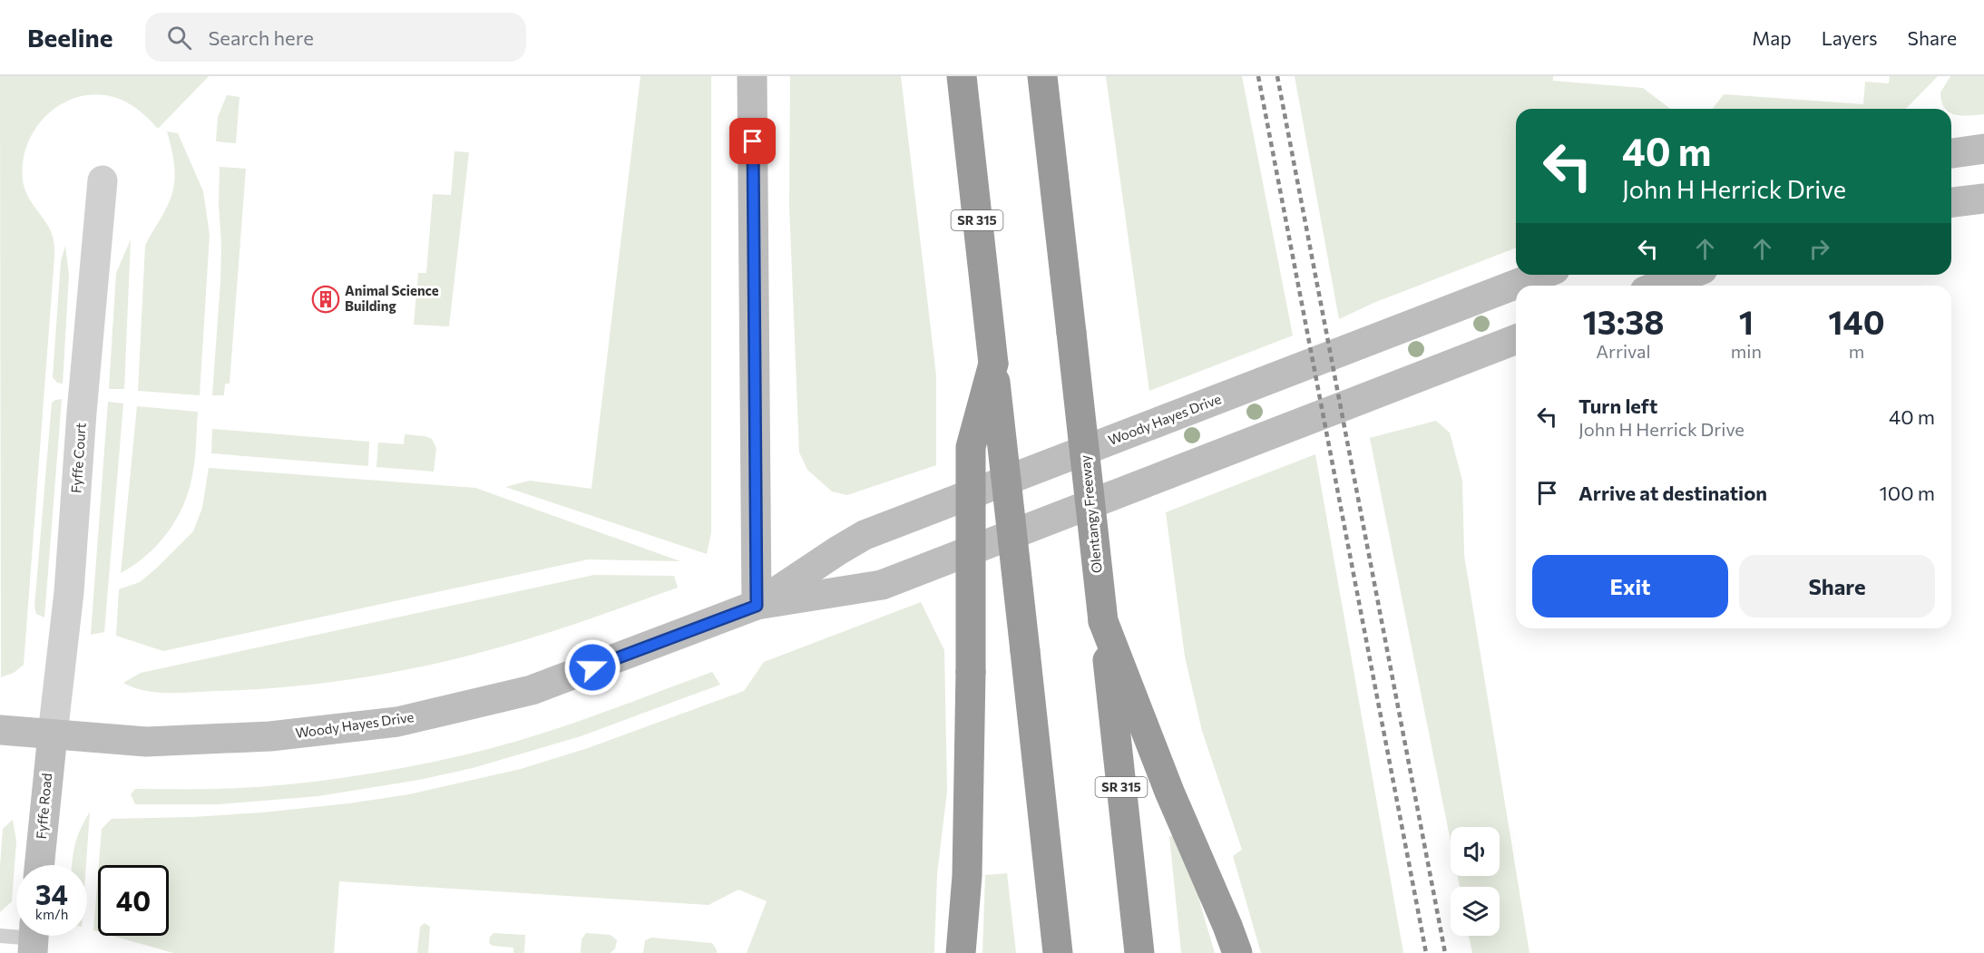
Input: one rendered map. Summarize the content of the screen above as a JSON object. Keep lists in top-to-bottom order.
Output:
{
  "streets": {
    "highway": ["SR 315", "Olentangy Freeway"],
    "street": ["Woody Hayes Drive", "Fyffe Court", "Fyffe Road"]
  },
  "crossings": [
    ["Woody Hayes Drive", "Fyffe Court"],
    ["Woody Hayes Drive", "Fyffe Road"],
    ["Fyffe Court", "Fyffe Road"]
  ],
  "places": {
    "building": ["Animal Science Building"]
  },
  "page": {
    "header": "Beeline",
    "search": "Search here",
    "nav": ["Map", "Layers", "Share"],
    "turn": ["40 m", "John H Herrick Drive"],
    "eta": [
      "13:38",
      "Arrival",
      "1",
      "min",
      "140",
      "m"
    ],
    "list": [
      {
        "name": "Turn left",
        "note": "John H Herrick Drive",
        "value": "40 m"
      },
      {
        "name": "Arrive at destination",
        "value": "100 m"
      }
    ],
    "buttons": ["Exit", "Share"],
    "speed": "34 km/h",
    "limit": "40"
  }
}
